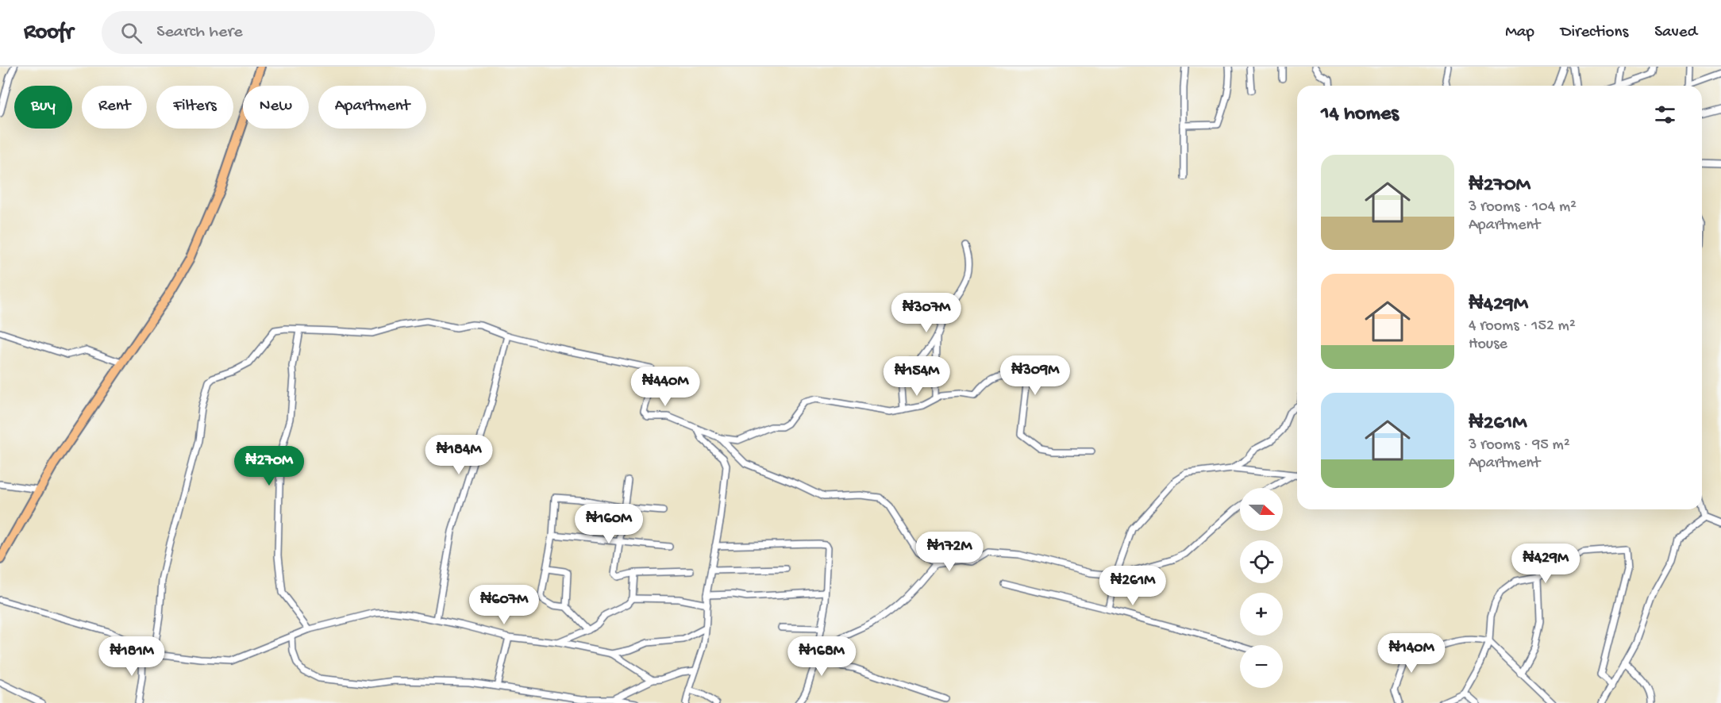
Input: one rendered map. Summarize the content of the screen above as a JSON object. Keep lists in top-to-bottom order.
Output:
{
  "north": "right",
  "page": {
    "header": "Roofr",
    "search": "Search here",
    "nav": ["Map", "Directions", "Saved"],
    "chip": [
      "Buy",
      "Rent",
      "Filters",
      "New",
      "Apartment"
    ],
    "heading": "14 homes",
    "list": [
      {
        "name": "₦270M",
        "note": "3 rooms · 104 m² · Apartment"
      },
      {
        "name": "₦429M",
        "note": "4 rooms · 152 m² · House"
      },
      {
        "name": "₦261M",
        "note": "3 rooms · 95 m² · Apartment"
      }
    ],
    "price": [
      "₦307M",
      "₦309M",
      "₦154M",
      "₦440M",
      "₦184M",
      "₦270M",
      "₦160M",
      "₦172M",
      "₦429M",
      "₦261M",
      "₦607M",
      "₦140M",
      "₦181M",
      "₦168M"
    ],
    "map_buttons": ["+", "−"]
  }
}
